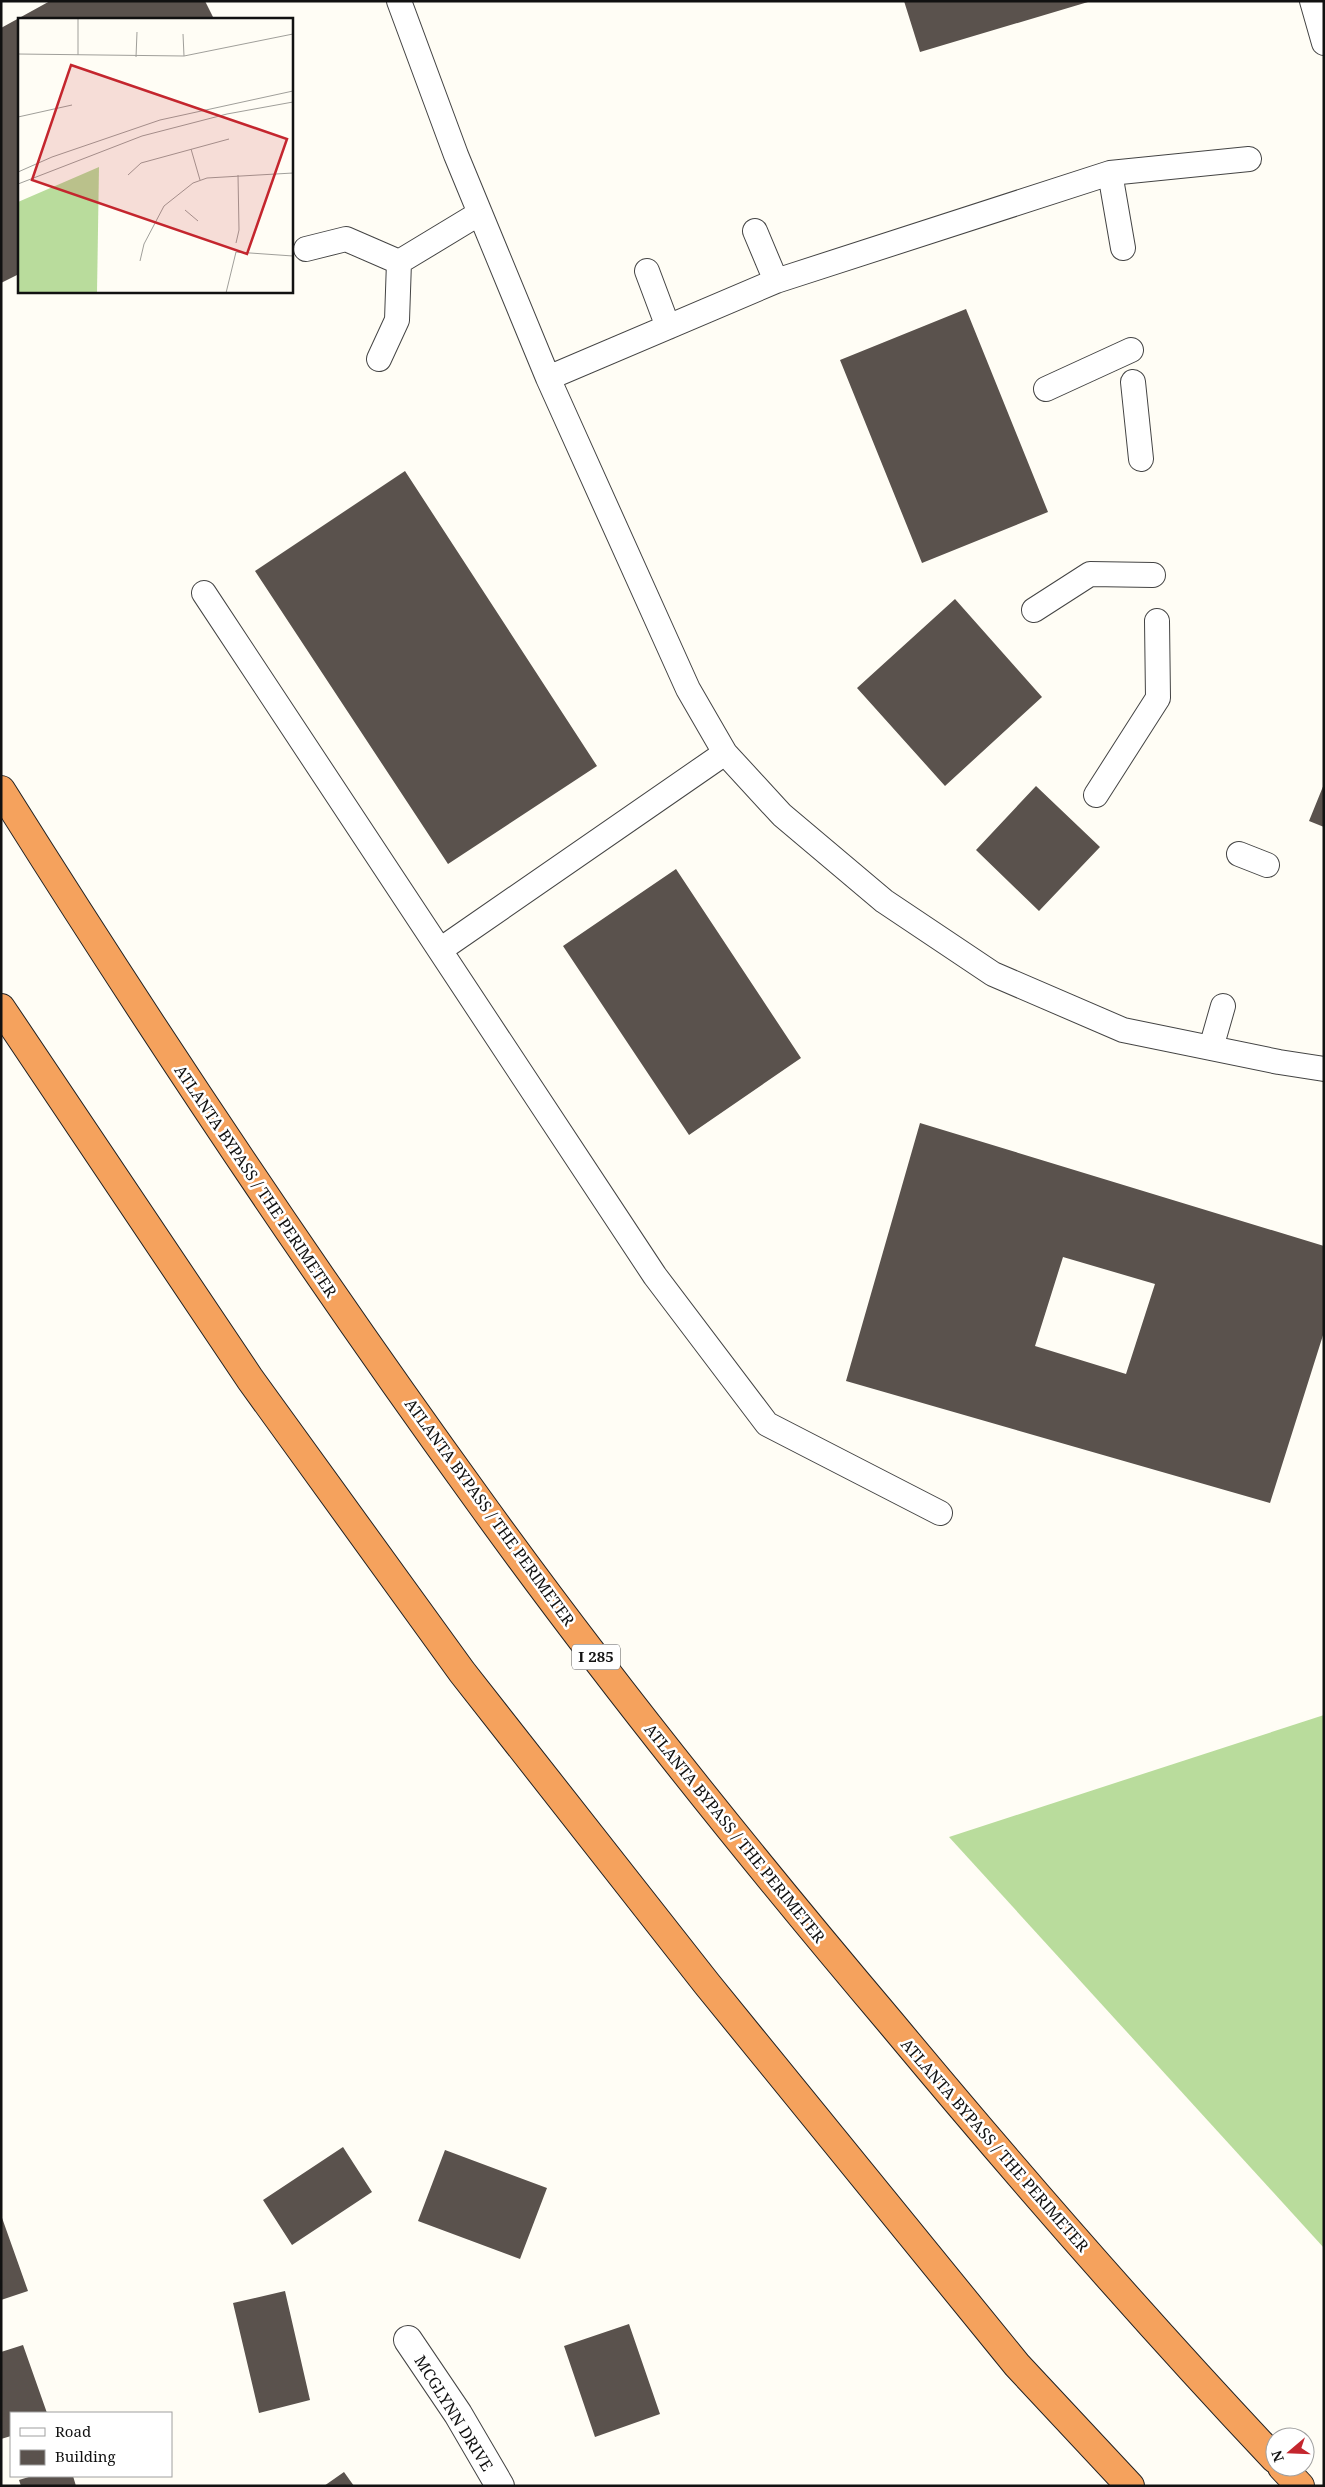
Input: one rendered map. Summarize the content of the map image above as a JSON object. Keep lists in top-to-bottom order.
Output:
{
  "streets": {
    "highway": ["ATLANTA BYPASS / THE PERIMETER", "I 285"],
    "street": ["MCGLYNN DRIVE"]
  },
  "legend": ["Road", "Building"],
  "north": "left"
}
